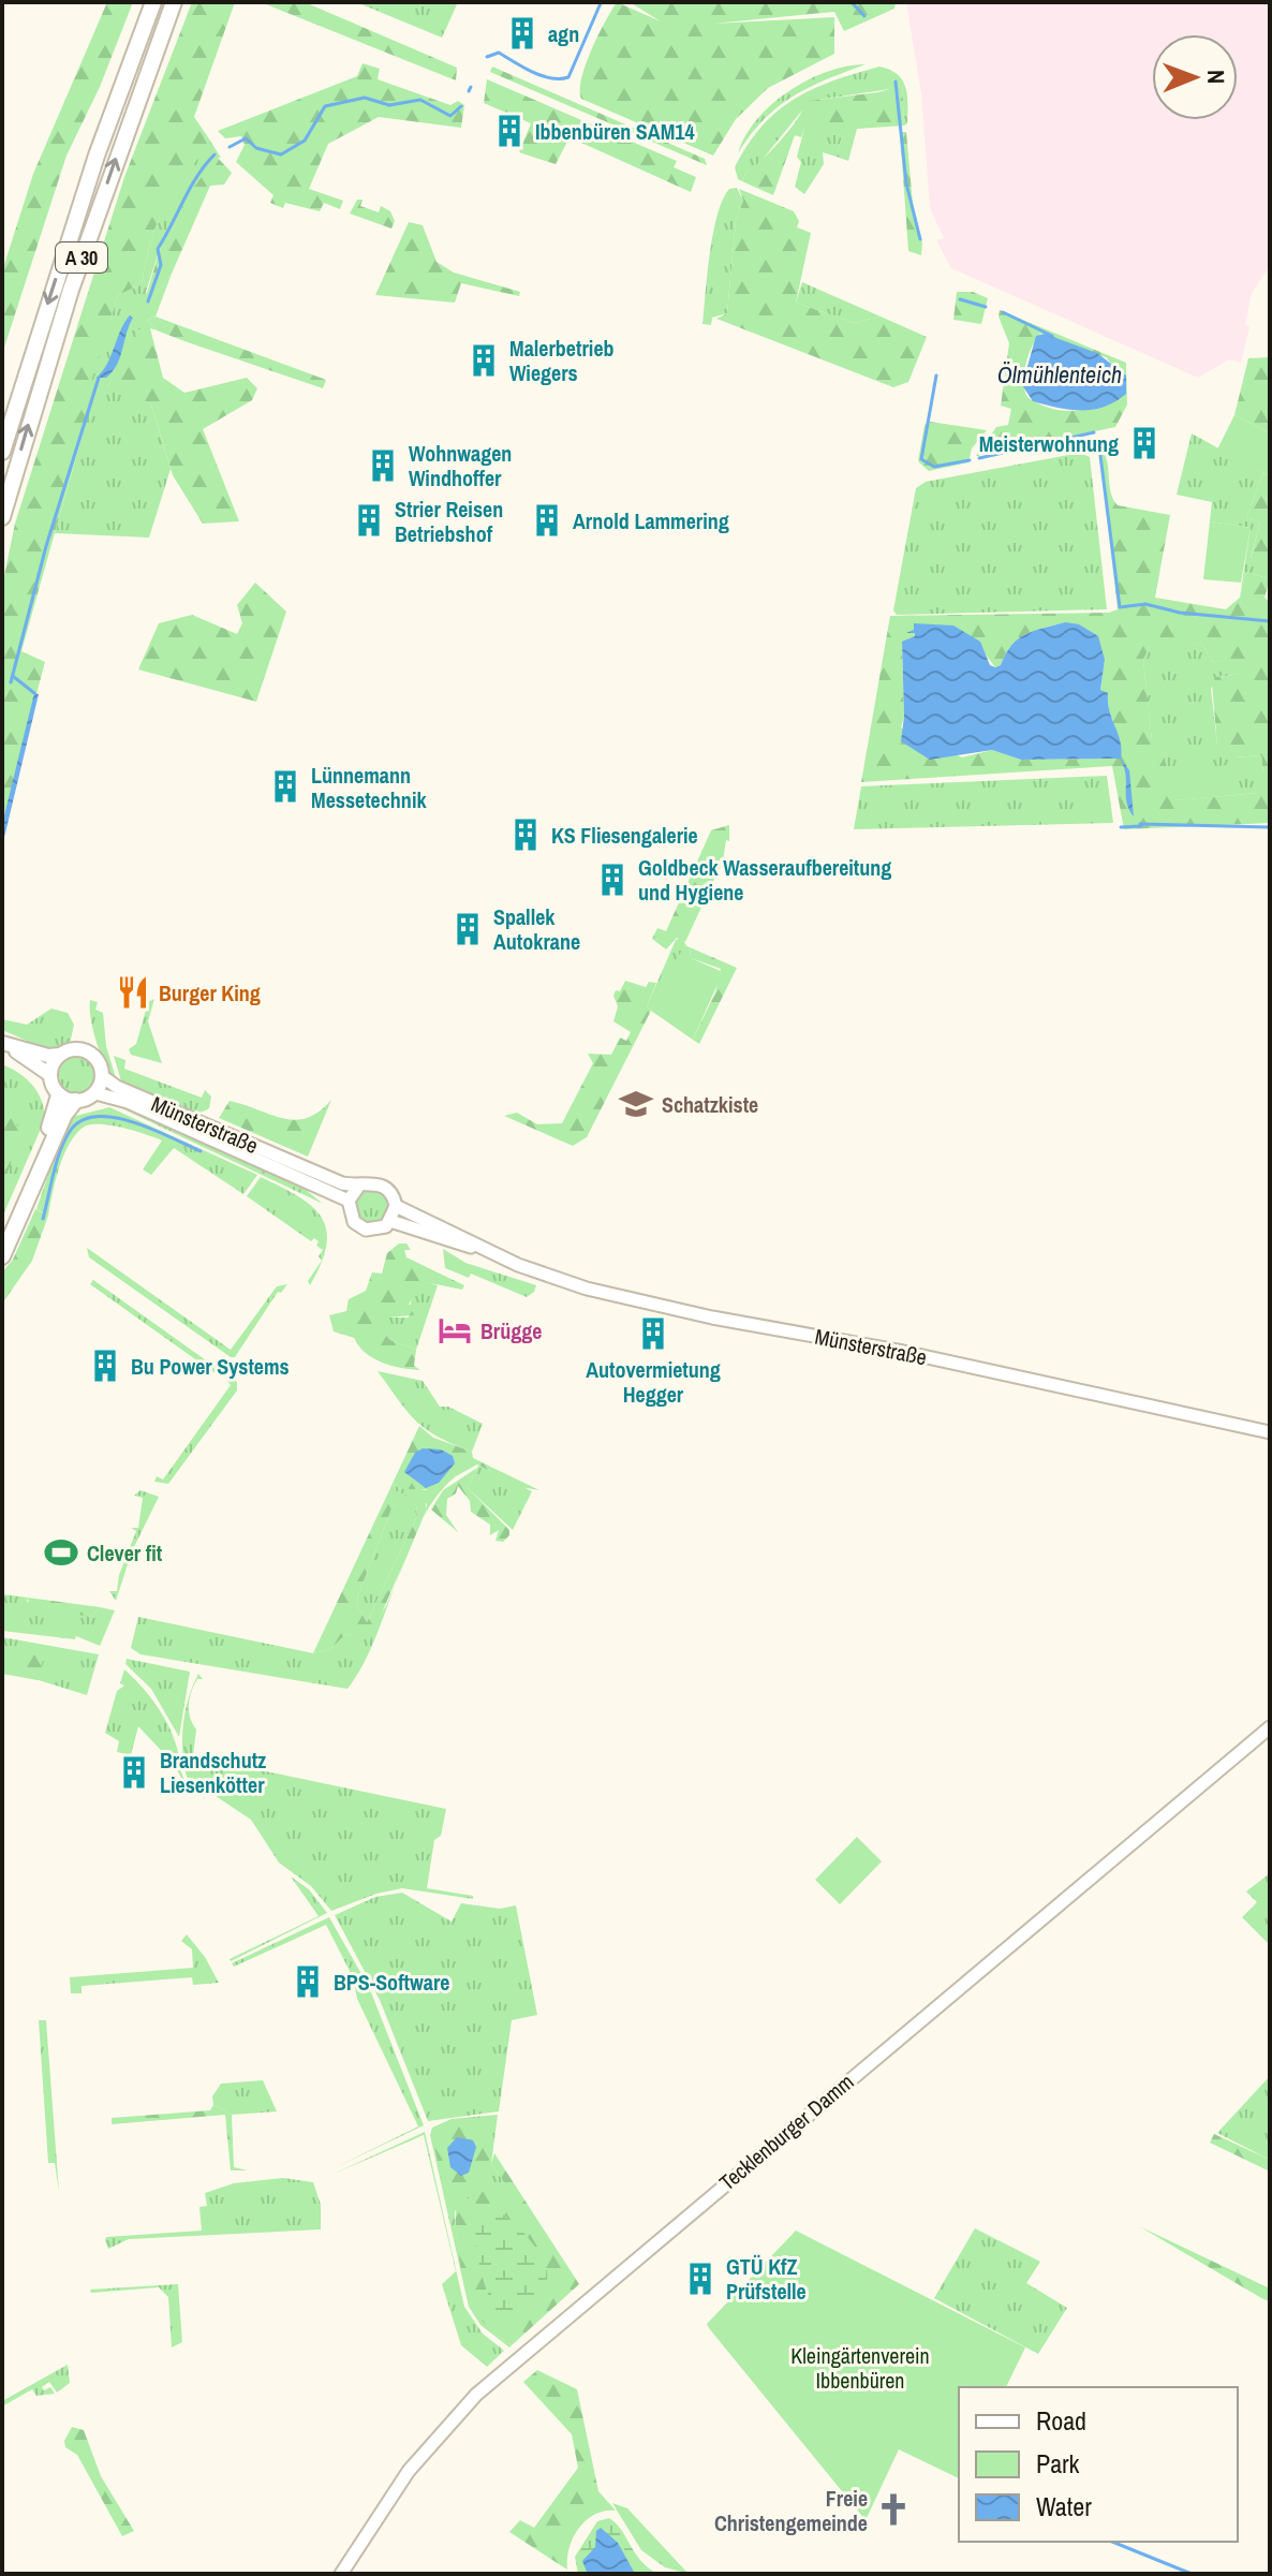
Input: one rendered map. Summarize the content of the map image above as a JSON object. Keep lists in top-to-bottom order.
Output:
{
  "streets": {
    "highway": ["A 30"],
    "main road": ["Münsterstraße", "Tecklenburger Damm"]
  },
  "water": ["Ölmühlenteich"],
  "parks": ["Kleingärtenverein Ibbenbüren"],
  "places": {
    "building": [
      "agn",
      "Ibbenbüren SAM14",
      "Malerbetrieb Wiegers",
      "Meisterwohnung",
      "Wohnwagen Windhoffer",
      "Strier Reisen Betriebshof",
      "Arnold Lammering",
      "Lünnemann Messetechnik",
      "KS Fliesengalerie",
      "Goldbeck Wasseraufbereitung und Hygiene",
      "Spallek Autokrane",
      "Autovermietung Hegger",
      "Bu Power Systems",
      "Brandschutz Liesenkötter",
      "BPS-Software",
      "GTÜ KfZ Prüfstelle"
    ],
    "restaurant": ["Burger King"],
    "school or university": ["Schatzkiste"],
    "hotel": ["Brügge"],
    "sports": ["Clever fit"],
    "church": ["Freie Christengemeinde"]
  },
  "legend": ["Road", "Park", "Water"],
  "north": "right"
}
